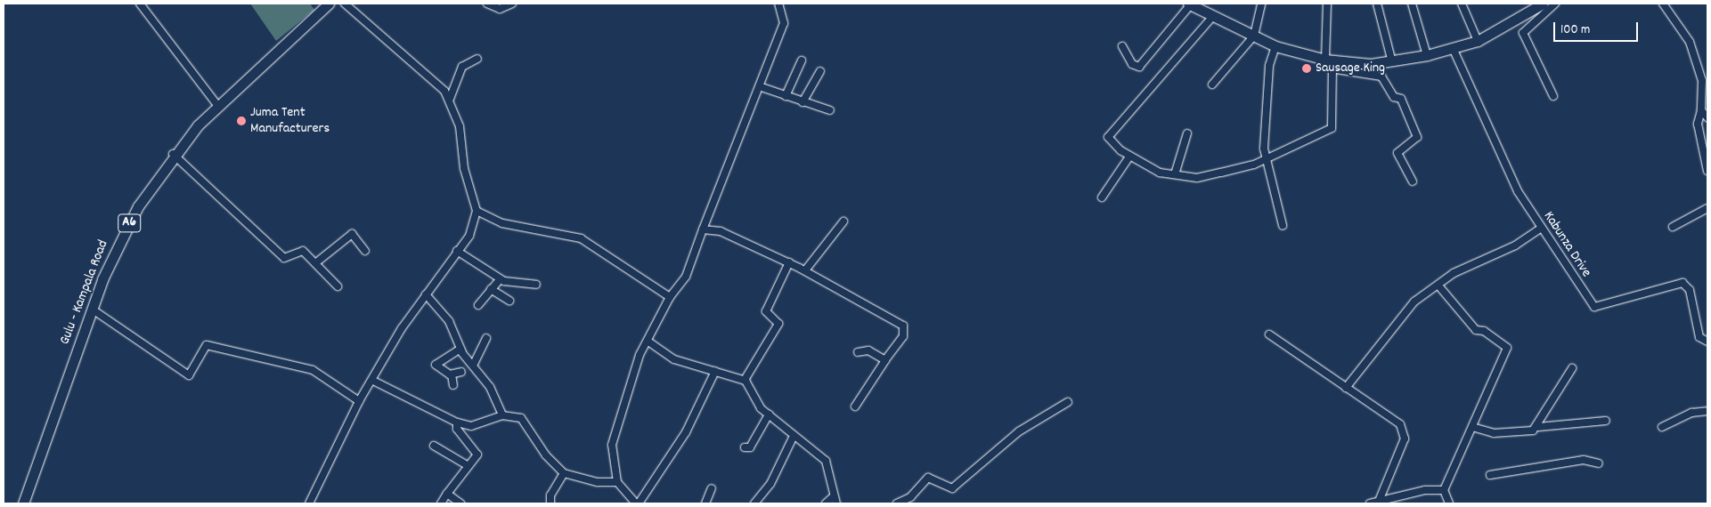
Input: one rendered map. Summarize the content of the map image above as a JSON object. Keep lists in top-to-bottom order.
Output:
{
  "streets": {
    "main road": ["A6", "Gulu - Kampala Road"],
    "street": ["Kabunza Drive"]
  },
  "places": ["Sausage King", "Juma Tent Manufacturers"],
  "scale_bar": "100 m"
}
